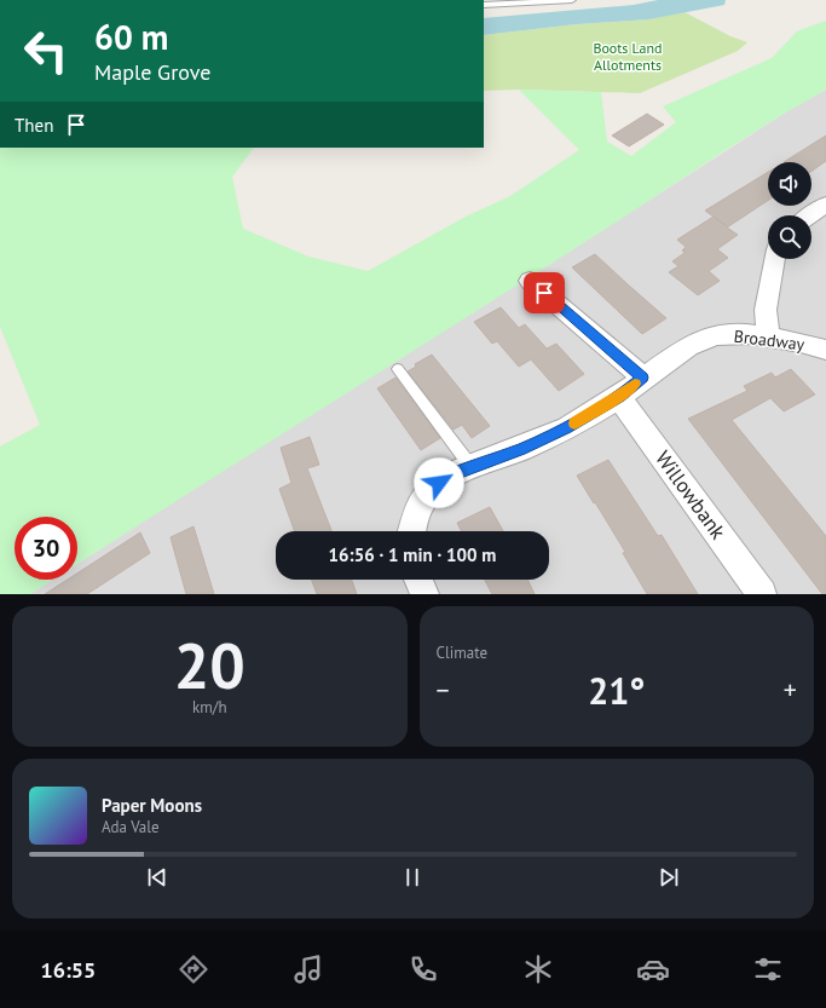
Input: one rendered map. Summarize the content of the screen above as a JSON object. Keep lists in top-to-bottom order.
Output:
{
  "streets": {
    "street": ["Broadway", "Willowbank"]
  },
  "crossings": [
    ["Broadway", "Willowbank"]
  ],
  "parks": ["Boots Land Allotments"],
  "page": {
    "turn": ["60 m", "Maple Grove"],
    "then": "Then",
    "limit": "30",
    "trip": "16:56 · 1 min · 100 m",
    "tile": [
      ["20", "km/h"],
      "Climate"
    ],
    "heat": ["−", "21°", "+"],
    "song": ["Paper Moons", "Ada Vale"],
    "tabs": "16:55"
  }
}
